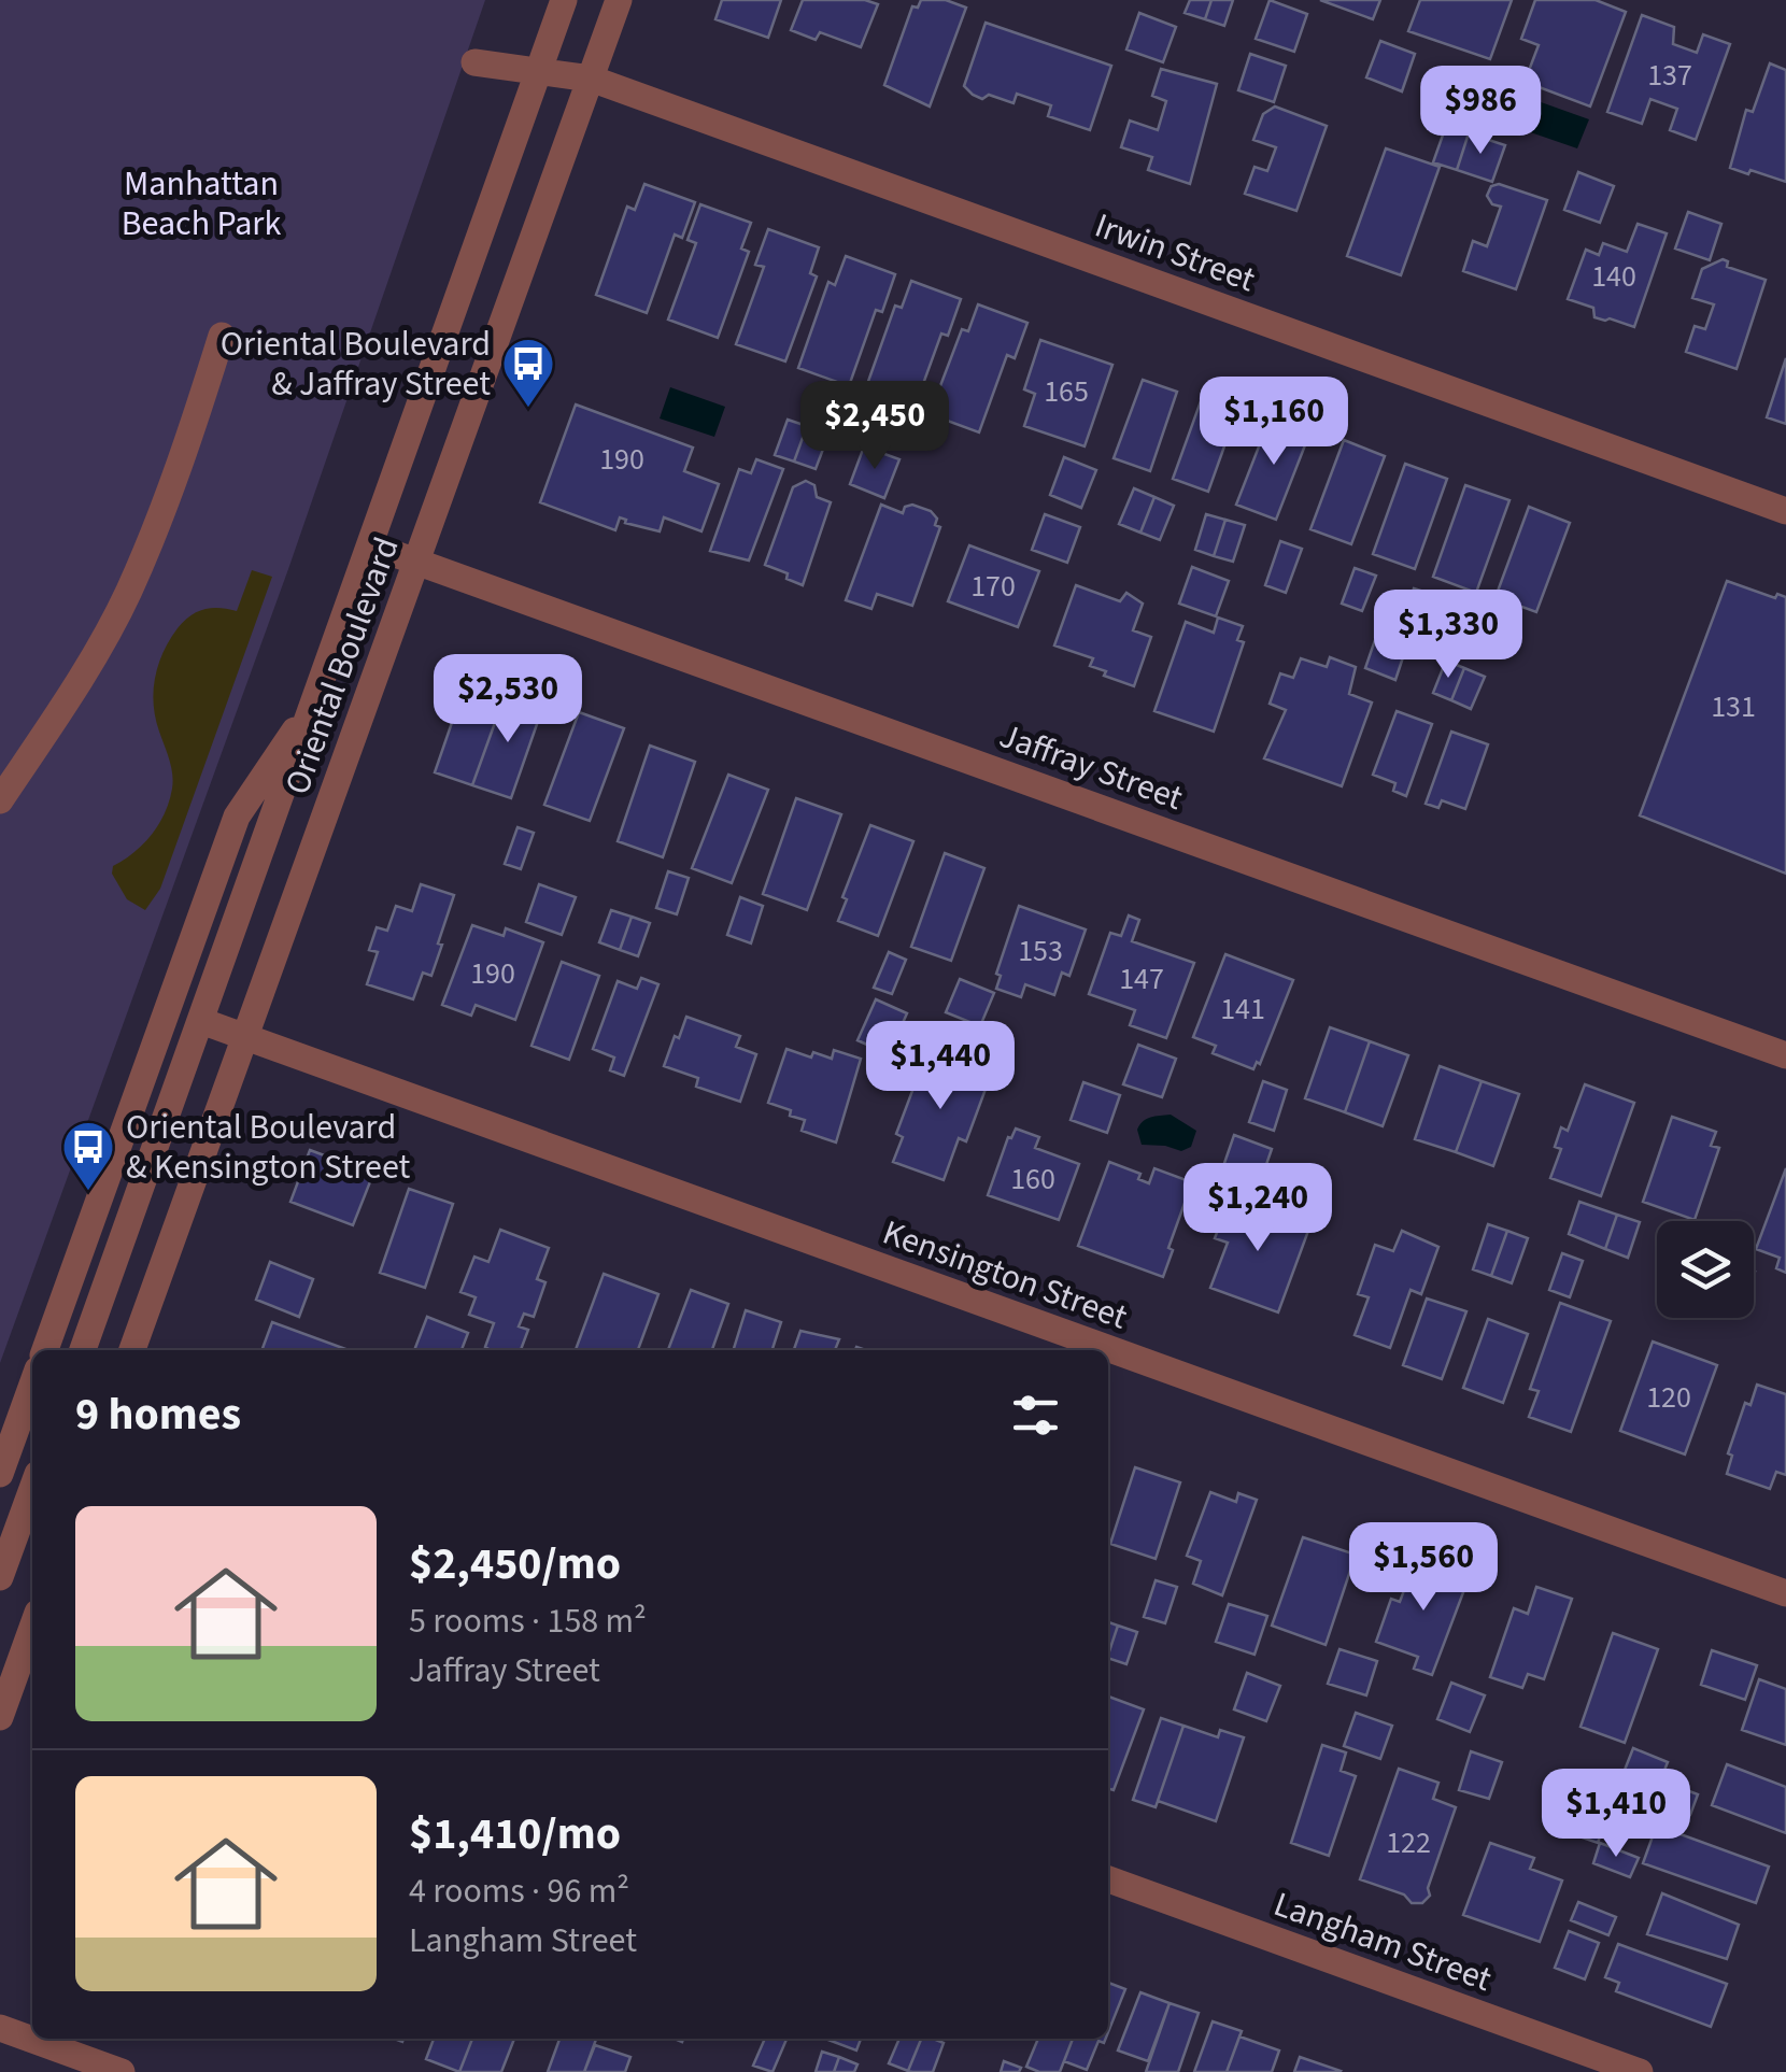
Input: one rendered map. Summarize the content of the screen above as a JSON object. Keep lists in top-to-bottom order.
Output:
{
  "streets": {
    "street": [
      "Irwin Street",
      "Oriental Boulevard",
      "Jaffray Street",
      "Kensington Street",
      "Langham Street"
    ]
  },
  "crossings": [
    ["Irwin Street", "Oriental Boulevard"],
    ["Oriental Boulevard", "Jaffray Street"],
    ["Oriental Boulevard", "Kensington Street"]
  ],
  "parks": ["Manhattan Beach Park"],
  "places": {
    "bus stop": ["Oriental Boulevard & Jaffray Street", "Oriental Boulevard & Kensington Street"]
  },
  "house_numbers": [
    "137",
    "140",
    "165",
    "190",
    "170",
    "131",
    "153",
    "190",
    "147",
    "141",
    "160",
    "120",
    "122"
  ],
  "page": {
    "price": [
      "$986",
      "$1,160",
      "$2,450",
      "$1,330",
      "$2,530",
      "$1,440",
      "$1,240",
      "$1,560",
      "$1,410"
    ],
    "heading": "9 homes",
    "list": [
      {
        "name": "$2,450/mo",
        "note": "5 rooms · 158 m² · Jaffray Street"
      },
      {
        "name": "$1,410/mo",
        "note": "4 rooms · 96 m² · Langham Street"
      }
    ]
  }
}
